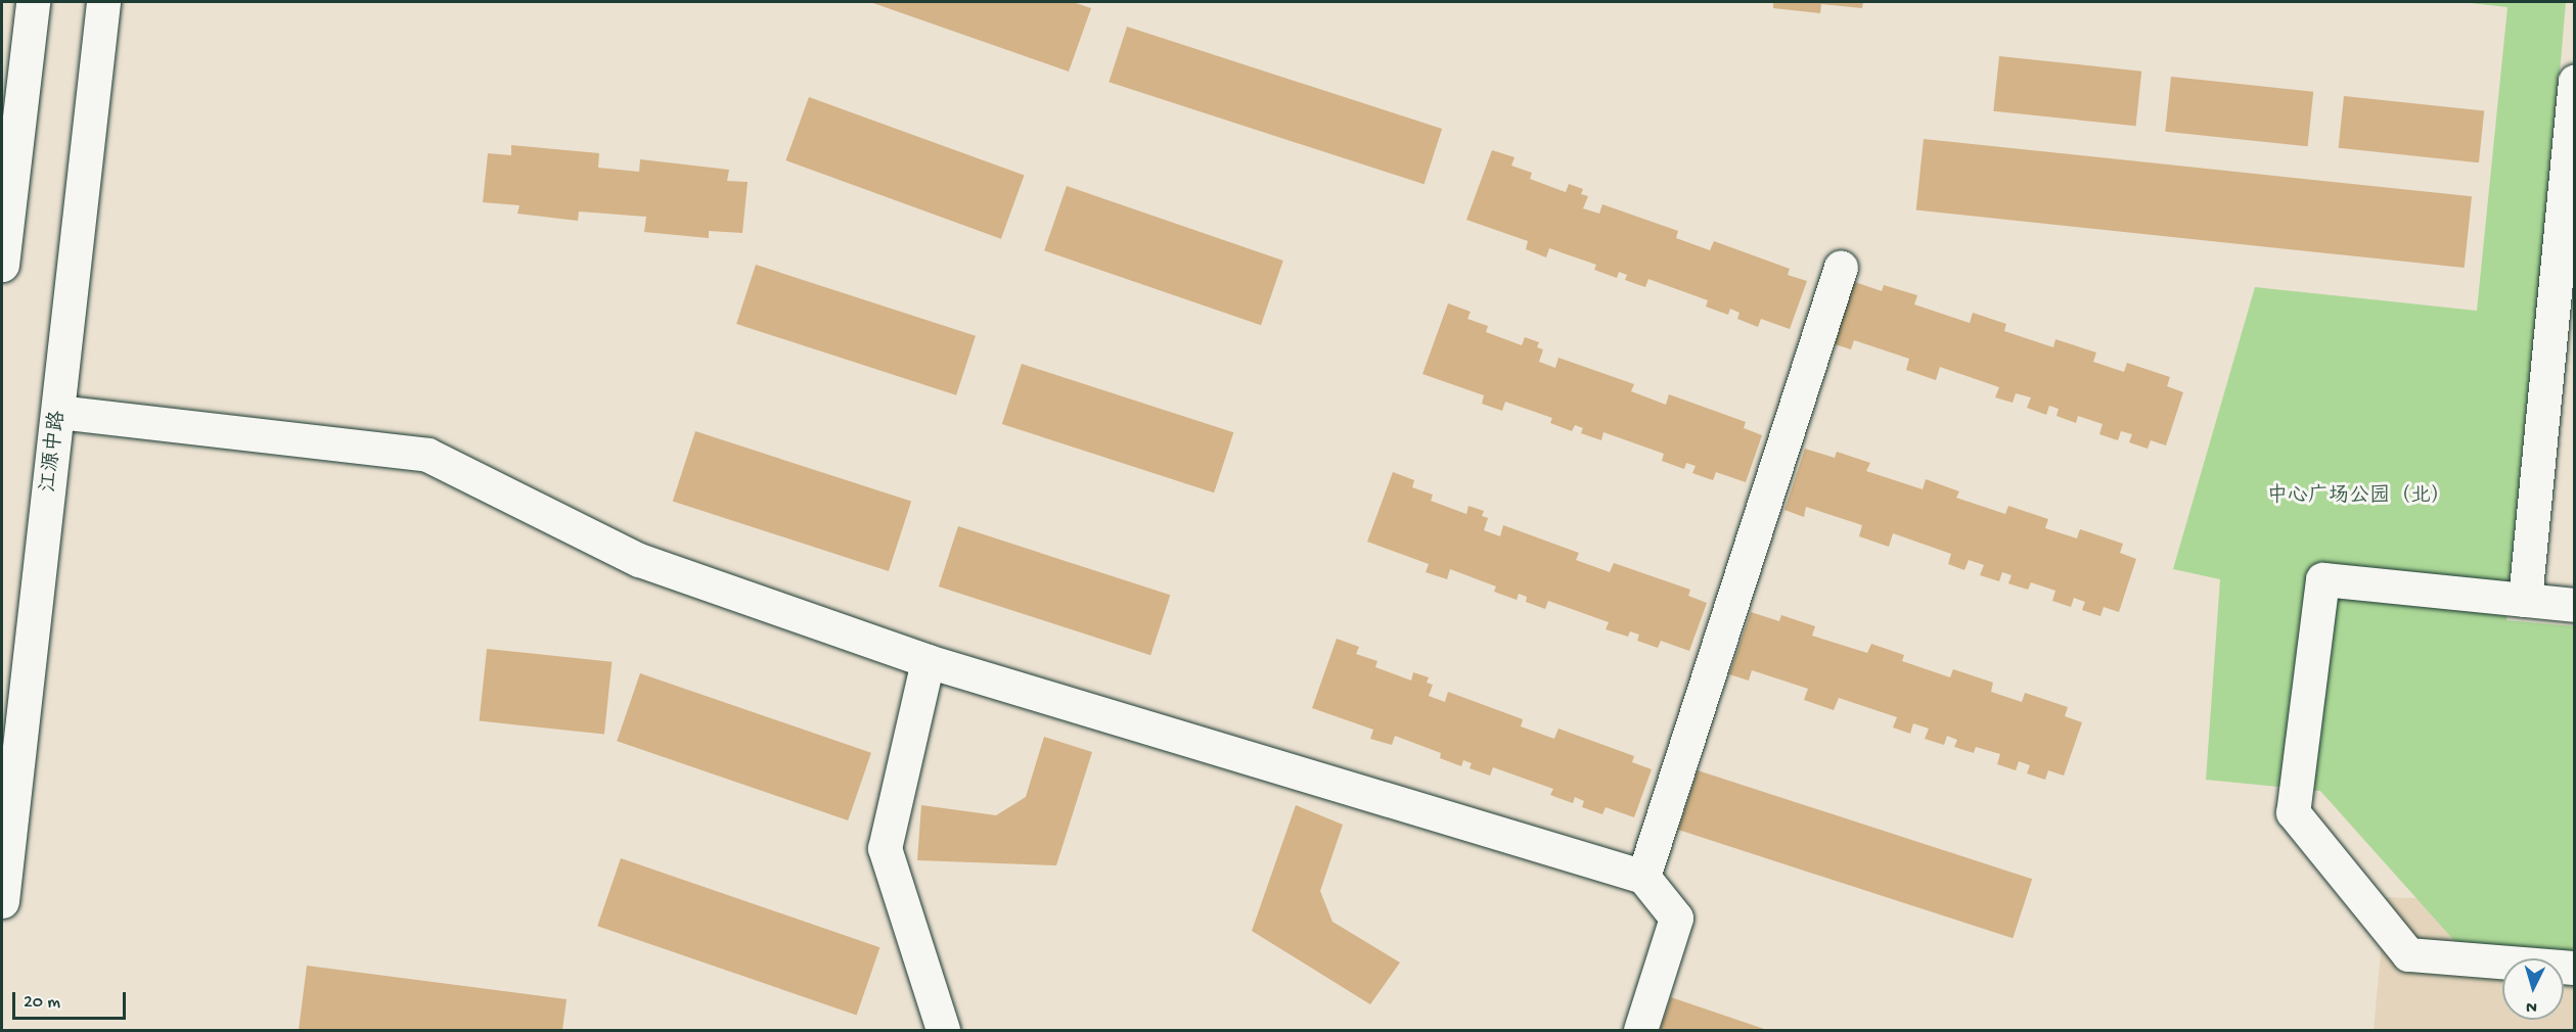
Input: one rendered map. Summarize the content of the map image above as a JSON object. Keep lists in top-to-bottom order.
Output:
{
  "streets": {
    "street": ["江源中路"]
  },
  "parks": ["中心广场公园（北）"],
  "scale_bar": "20 m",
  "north": "bottom"
}
